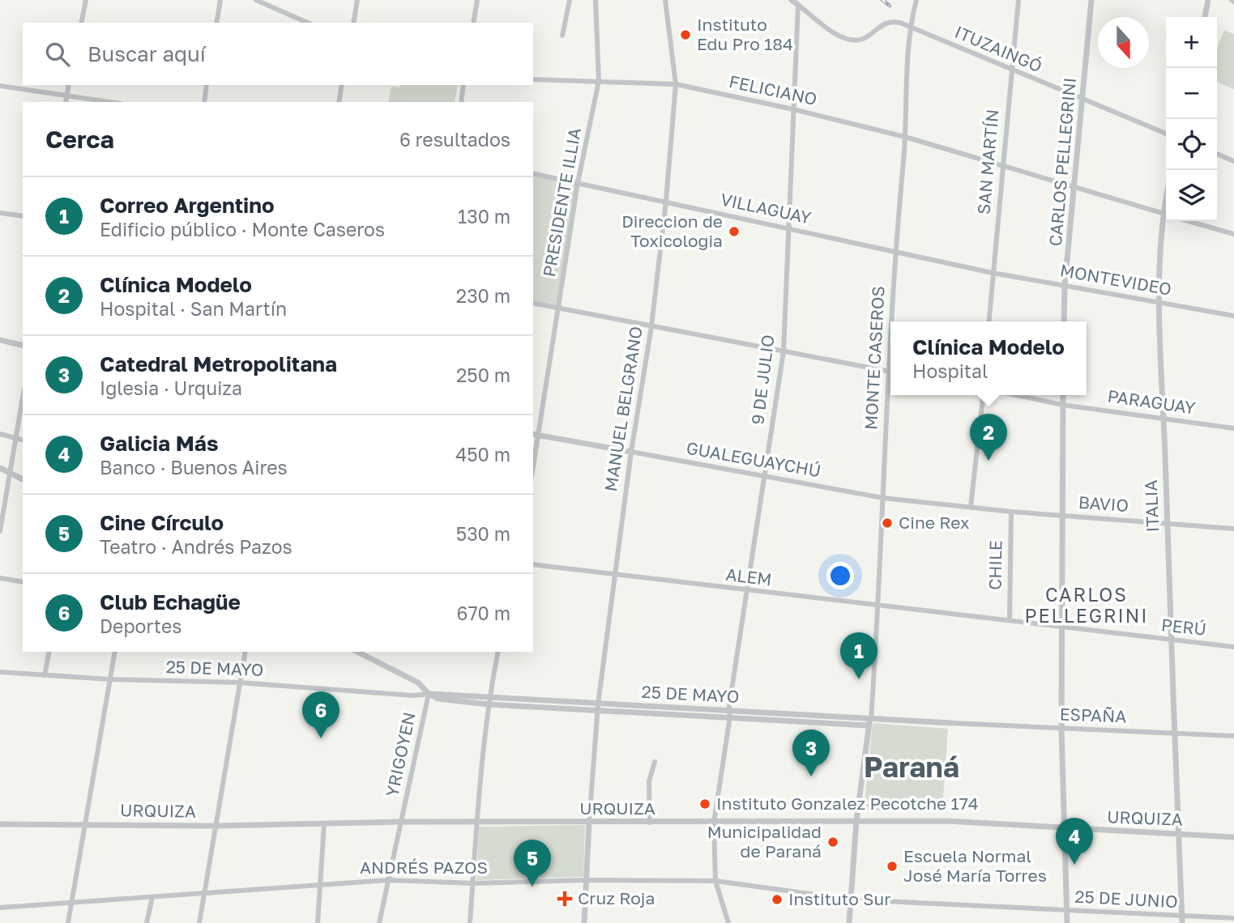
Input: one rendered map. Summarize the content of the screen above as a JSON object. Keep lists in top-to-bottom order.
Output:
{
  "streets": {
    "street": [
      "ITUZAINGÓ",
      "FELICIANO",
      "SAN MARTÍN",
      "CARLOS PELLEGRINI",
      "PRESIDENTE ILLIA",
      "VILLAGUAY",
      "MONTEVIDEO",
      "MONTE CASEROS",
      "9 DE JULIO",
      "PARAGUAY",
      "MANUEL BELGRANO",
      "GUALEGUAYCHÚ",
      "BAVIO",
      "ITALIA",
      "CHILE",
      "ALEM",
      "PERÚ",
      "25 DE MAYO",
      "ESPAÑA",
      "YRIGOYEN",
      "URQUIZA",
      "ANDRÉS PAZOS",
      "25 DE JUNIO"
    ]
  },
  "crossings": [
    ["ITUZAINGÓ", "SAN MARTÍN"],
    ["ITUZAINGÓ", "CARLOS PELLEGRINI"],
    ["ITUZAINGÓ", "MONTE CASEROS"],
    ["ITUZAINGÓ", "9 DE JULIO"],
    ["FELICIANO", "SAN MARTÍN"],
    ["FELICIANO", "CARLOS PELLEGRINI"],
    ["FELICIANO", "PRESIDENTE ILLIA"],
    ["FELICIANO", "MONTE CASEROS"],
    ["FELICIANO", "9 DE JULIO"],
    ["FELICIANO", "MANUEL BELGRANO"],
    ["FELICIANO", "ITALIA"],
    ["SAN MARTÍN", "VILLAGUAY"],
    ["SAN MARTÍN", "MONTEVIDEO"],
    ["CARLOS PELLEGRINI", "MONTEVIDEO"],
    ["PRESIDENTE ILLIA", "VILLAGUAY"],
    ["PRESIDENTE ILLIA", "GUALEGUAYCHÚ"],
    ["VILLAGUAY", "MONTEVIDEO"],
    ["VILLAGUAY", "MONTE CASEROS"],
    ["VILLAGUAY", "9 DE JULIO"],
    ["VILLAGUAY", "MANUEL BELGRANO"],
    ["MONTEVIDEO", "ITALIA"],
    ["MONTE CASEROS", "GUALEGUAYCHÚ"],
    ["MONTE CASEROS", "ALEM"],
    ["MONTE CASEROS", "25 DE MAYO"],
    ["9 DE JULIO", "GUALEGUAYCHÚ"],
    ["9 DE JULIO", "ALEM"],
    ["9 DE JULIO", "25 DE MAYO"],
    ["9 DE JULIO", "URQUIZA"],
    ["9 DE JULIO", "ANDRÉS PAZOS"],
    ["PARAGUAY", "ITALIA"],
    ["MANUEL BELGRANO", "GUALEGUAYCHÚ"],
    ["MANUEL BELGRANO", "ALEM"],
    ["MANUEL BELGRANO", "25 DE MAYO"],
    ["MANUEL BELGRANO", "URQUIZA"],
    ["GUALEGUAYCHÚ", "BAVIO"],
    ["BAVIO", "ITALIA"],
    ["BAVIO", "CHILE"],
    ["ITALIA", "PERÚ"],
    ["ITALIA", "ESPAÑA"],
    ["ITALIA", "URQUIZA"],
    ["ITALIA", "25 DE JUNIO"],
    ["CHILE", "PERÚ"],
    ["ALEM", "PERÚ"],
    ["25 DE MAYO", "ESPAÑA"],
    ["25 DE MAYO", "YRIGOYEN"],
    ["YRIGOYEN", "URQUIZA"],
    ["YRIGOYEN", "ANDRÉS PAZOS"],
    ["ANDRÉS PAZOS", "25 DE JUNIO"]
  ],
  "districts": ["CARLOS PELLEGRINI", "Paraná"],
  "places": {
    "other": [
      "Instituto Edu Pro 184",
      "Direccion de Toxicologia",
      "Cine Rex",
      "Instituto Gonzalez Pecotche 174",
      "Municipalidad de Paraná",
      "Escuela Normal José María Torres",
      "Instituto Sur"
    ],
    "health": ["Cruz Roja"]
  },
  "north": "bottom",
  "page": {
    "map_buttons": ["+", "−"],
    "search": "Buscar aquí",
    "heading": ["Cerca", "6 resultados"],
    "list": [
      {
        "mark": "1",
        "name": "Correo Argentino",
        "note": "Edificio público · Monte Caseros",
        "value": "130 m"
      },
      {
        "mark": "2",
        "name": "Clínica Modelo",
        "note": "Hospital · San Martín",
        "value": "230 m"
      },
      {
        "mark": "3",
        "name": "Catedral Metropolitana",
        "note": "Iglesia · Urquiza",
        "value": "250 m"
      },
      {
        "mark": "4",
        "name": "Galicia Más",
        "note": "Banco · Buenos Aires",
        "value": "450 m"
      },
      {
        "mark": "5",
        "name": "Cine Círculo",
        "note": "Teatro · Andrés Pazos",
        "value": "530 m"
      },
      {
        "mark": "6",
        "name": "Club Echagüe",
        "note": "Deportes",
        "value": "670 m"
      }
    ],
    "popup": ["Clínica Modelo", "Hospital"],
    "pins": [
      "2",
      "1",
      "6",
      "3",
      "4",
      "5"
    ]
  }
}
